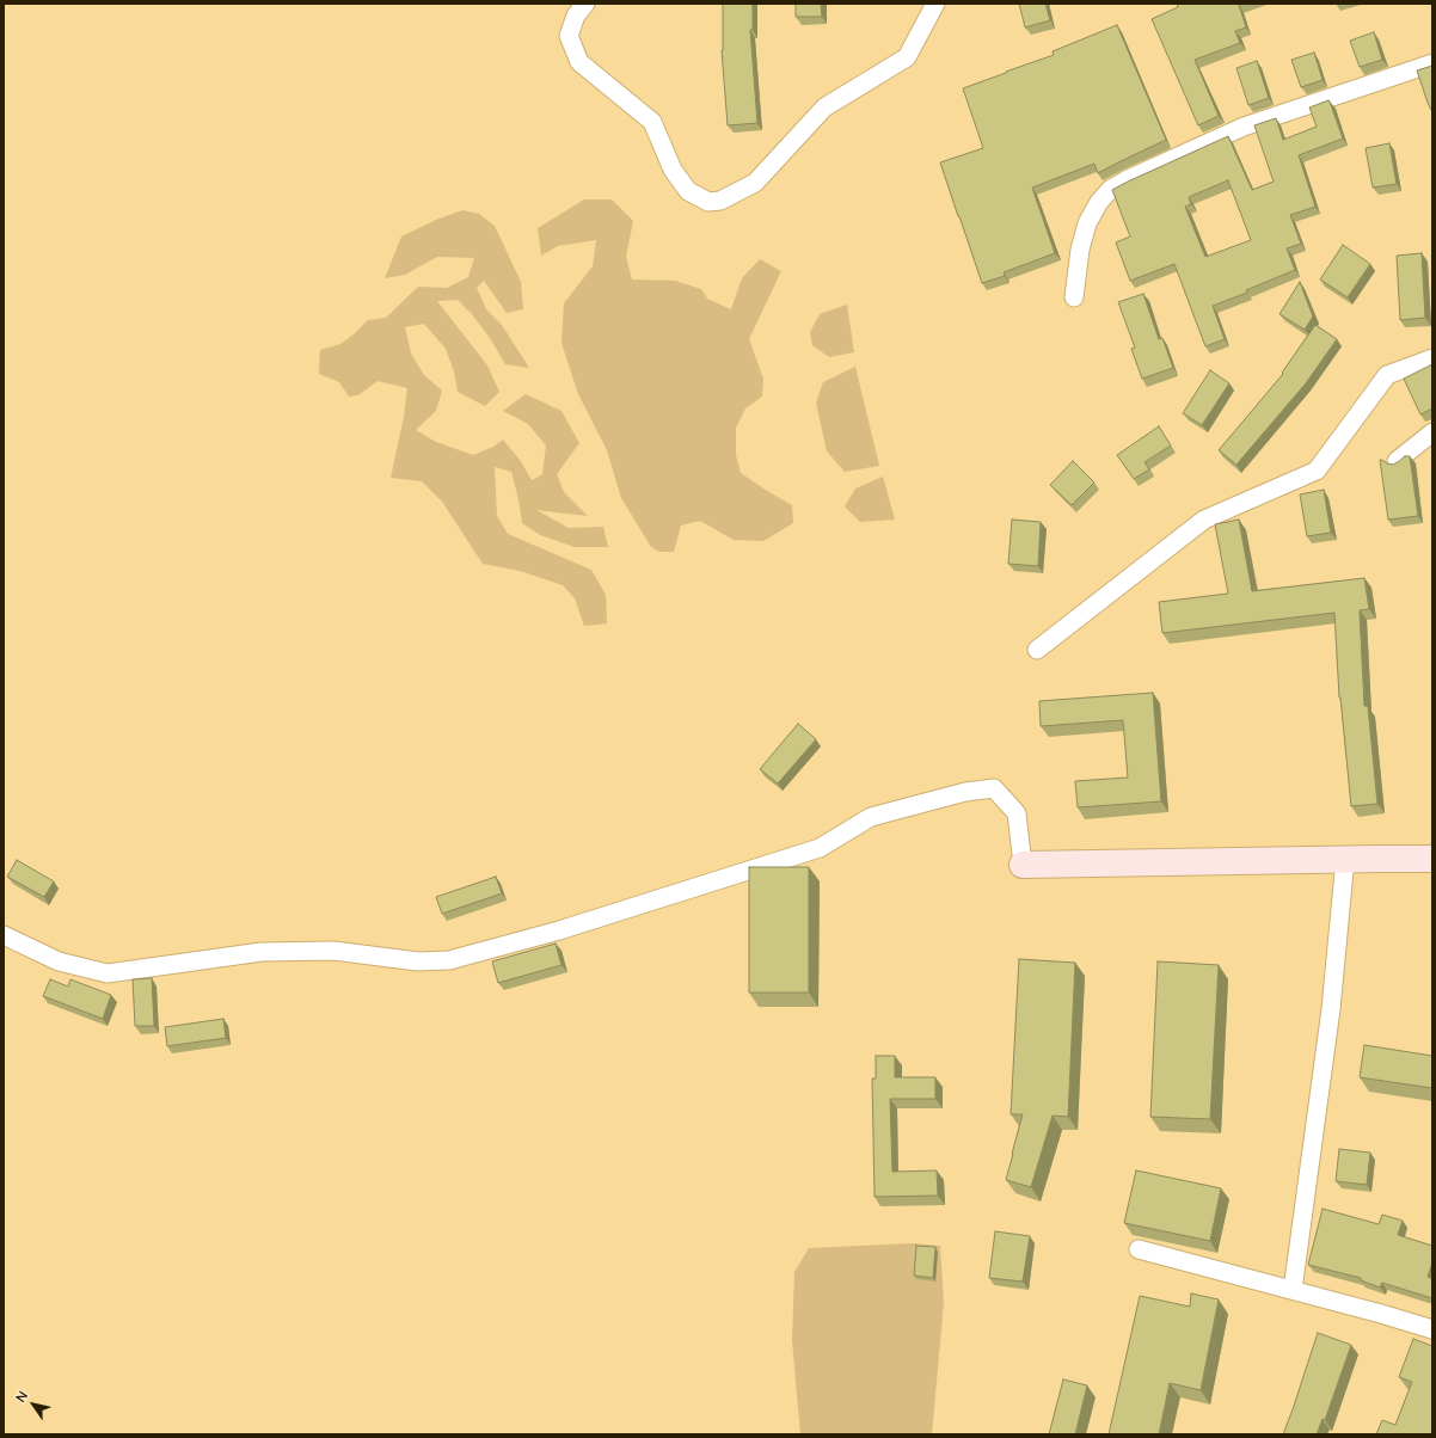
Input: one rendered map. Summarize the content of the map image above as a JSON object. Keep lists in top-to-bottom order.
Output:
{
  "north": "top left"
}
